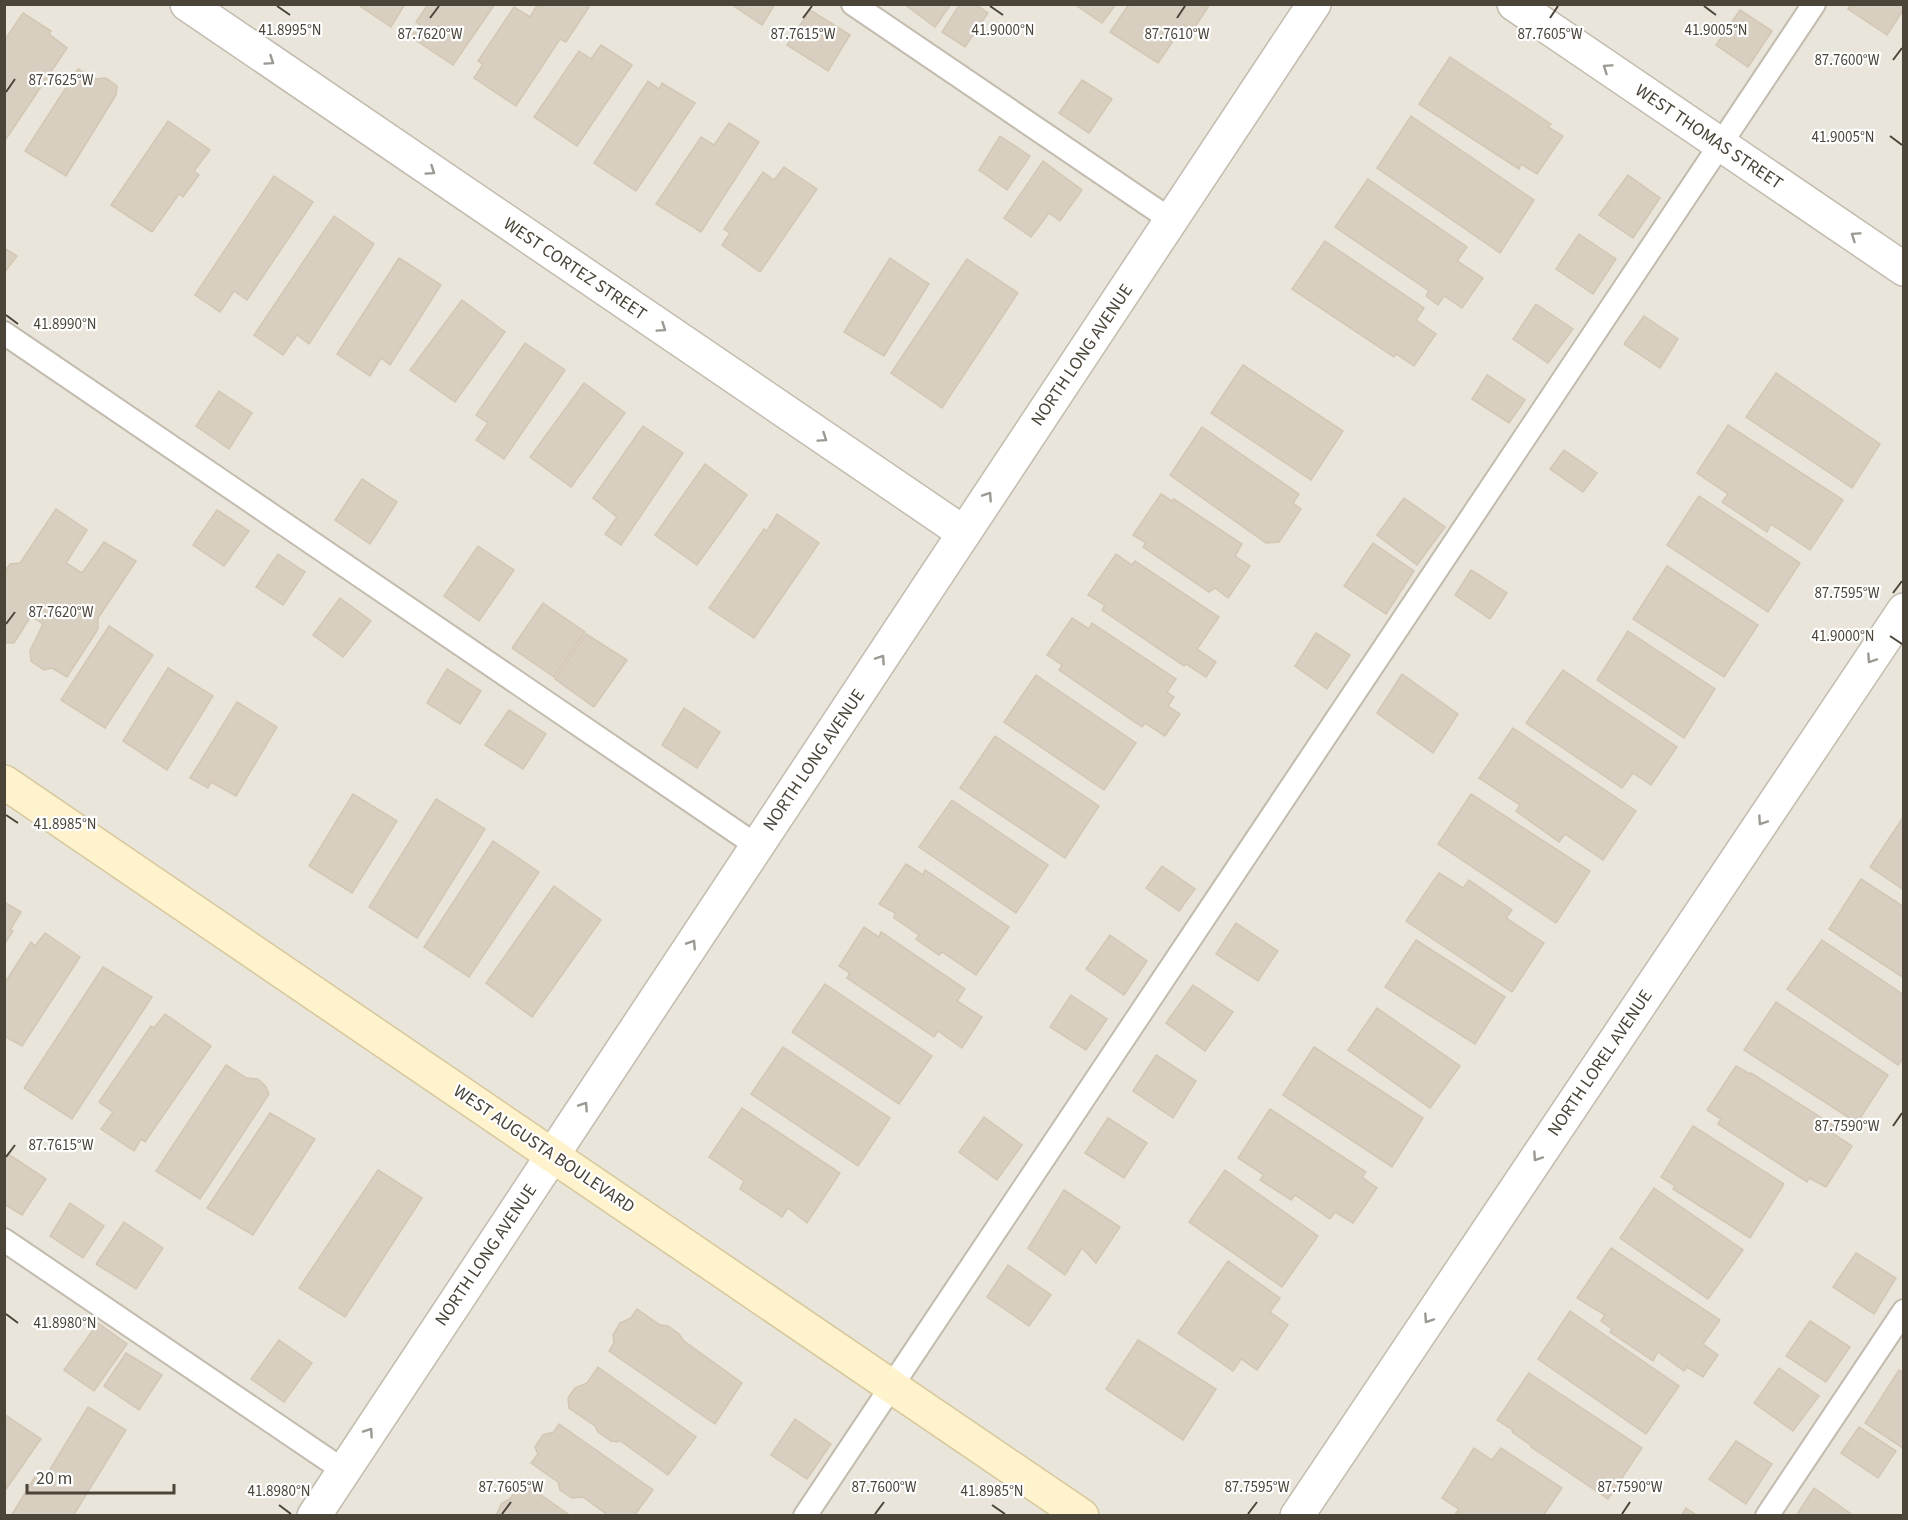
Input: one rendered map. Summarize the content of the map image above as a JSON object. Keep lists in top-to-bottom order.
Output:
{
  "streets": {
    "street": [
      "WEST THOMAS STREET",
      "WEST CORTEZ STREET",
      "NORTH LONG AVENUE",
      "NORTH LOREL AVENUE",
      "WEST AUGUSTA BOULEVARD"
    ]
  },
  "crossings": [
    ["WEST CORTEZ STREET", "NORTH LONG AVENUE"],
    ["NORTH LONG AVENUE", "WEST AUGUSTA BOULEVARD"]
  ],
  "one_way": [
    "WEST THOMAS STREET",
    "WEST CORTEZ STREET",
    "NORTH LONG AVENUE",
    "NORTH LOREL AVENUE"
  ],
  "scale_bar": "20 m",
  "coordinates": [
    "41.8995°N",
    "41.9000°N",
    "41.9005°N",
    "87.7620°W",
    "87.7615°W",
    "87.7610°W",
    "87.7605°W",
    "87.7600°W",
    "87.7625°W",
    "41.8990°N",
    "87.7595°W",
    "41.8985°N",
    "87.7590°W",
    "41.8980°N"
  ]
}
